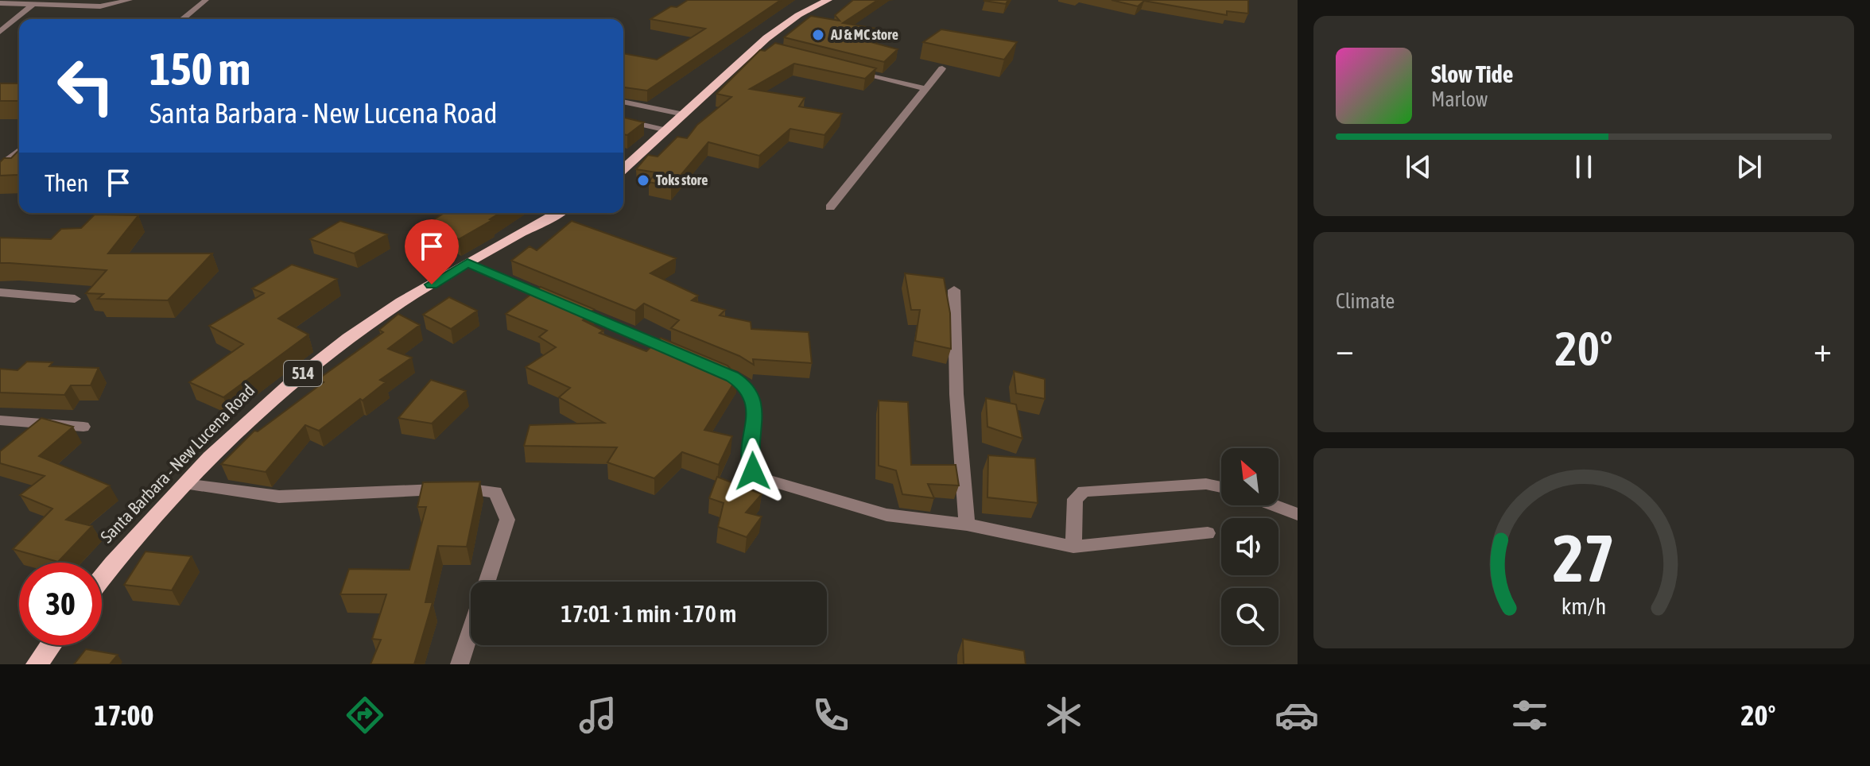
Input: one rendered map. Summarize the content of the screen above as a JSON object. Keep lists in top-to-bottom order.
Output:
{
  "streets": {
    "main road": ["514", "Santa Barbara - New Lucena Road"]
  },
  "places": ["AJ & MC store", "Toks store"],
  "north": "top left",
  "page": {
    "turn": ["150 m", "Santa Barbara - New Lucena Road"],
    "song": ["Slow Tide", "Marlow"],
    "then": "Then",
    "tile": "Climate",
    "heat": ["−", "20°", "+"],
    "limit": "30",
    "trip": "17:01 · 1 min · 170 m",
    "tabs": ["17:00", "20°"],
    "gauge": ["27", "km/h"]
  }
}
